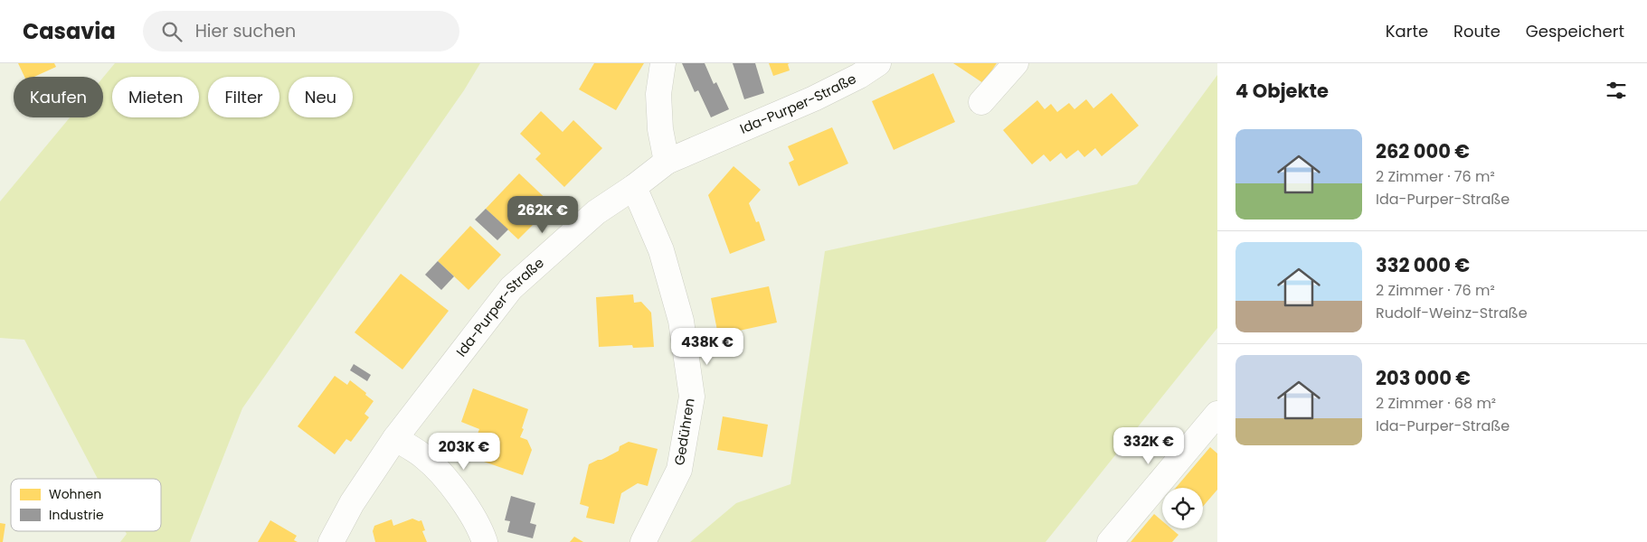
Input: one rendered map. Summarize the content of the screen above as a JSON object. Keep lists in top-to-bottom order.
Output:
{
  "streets": {
    "street": ["Ida-Purper-Straße", "Gedühren"]
  },
  "crossings": [
    ["Ida-Purper-Straße", "Gedühren"]
  ],
  "legend": ["Wohnen", "Industrie"],
  "page": {
    "header": "Casavia",
    "search": "Hier suchen",
    "nav": ["Karte", "Route", "Gespeichert"],
    "heading": "4 Objekte",
    "chip": [
      "Kaufen",
      "Mieten",
      "Filter",
      "Neu"
    ],
    "list": [
      {
        "name": "262 000 €",
        "note": "2 Zimmer · 76 m² · Ida-Purper-Straße"
      },
      {
        "name": "332 000 €",
        "note": "2 Zimmer · 76 m² · Rudolf-Weinz-Straße"
      },
      {
        "name": "203 000 €",
        "note": "2 Zimmer · 68 m² · Ida-Purper-Straße"
      }
    ],
    "price": [
      "262K €",
      "438K €",
      "332K €",
      "203K €"
    ]
  }
}
